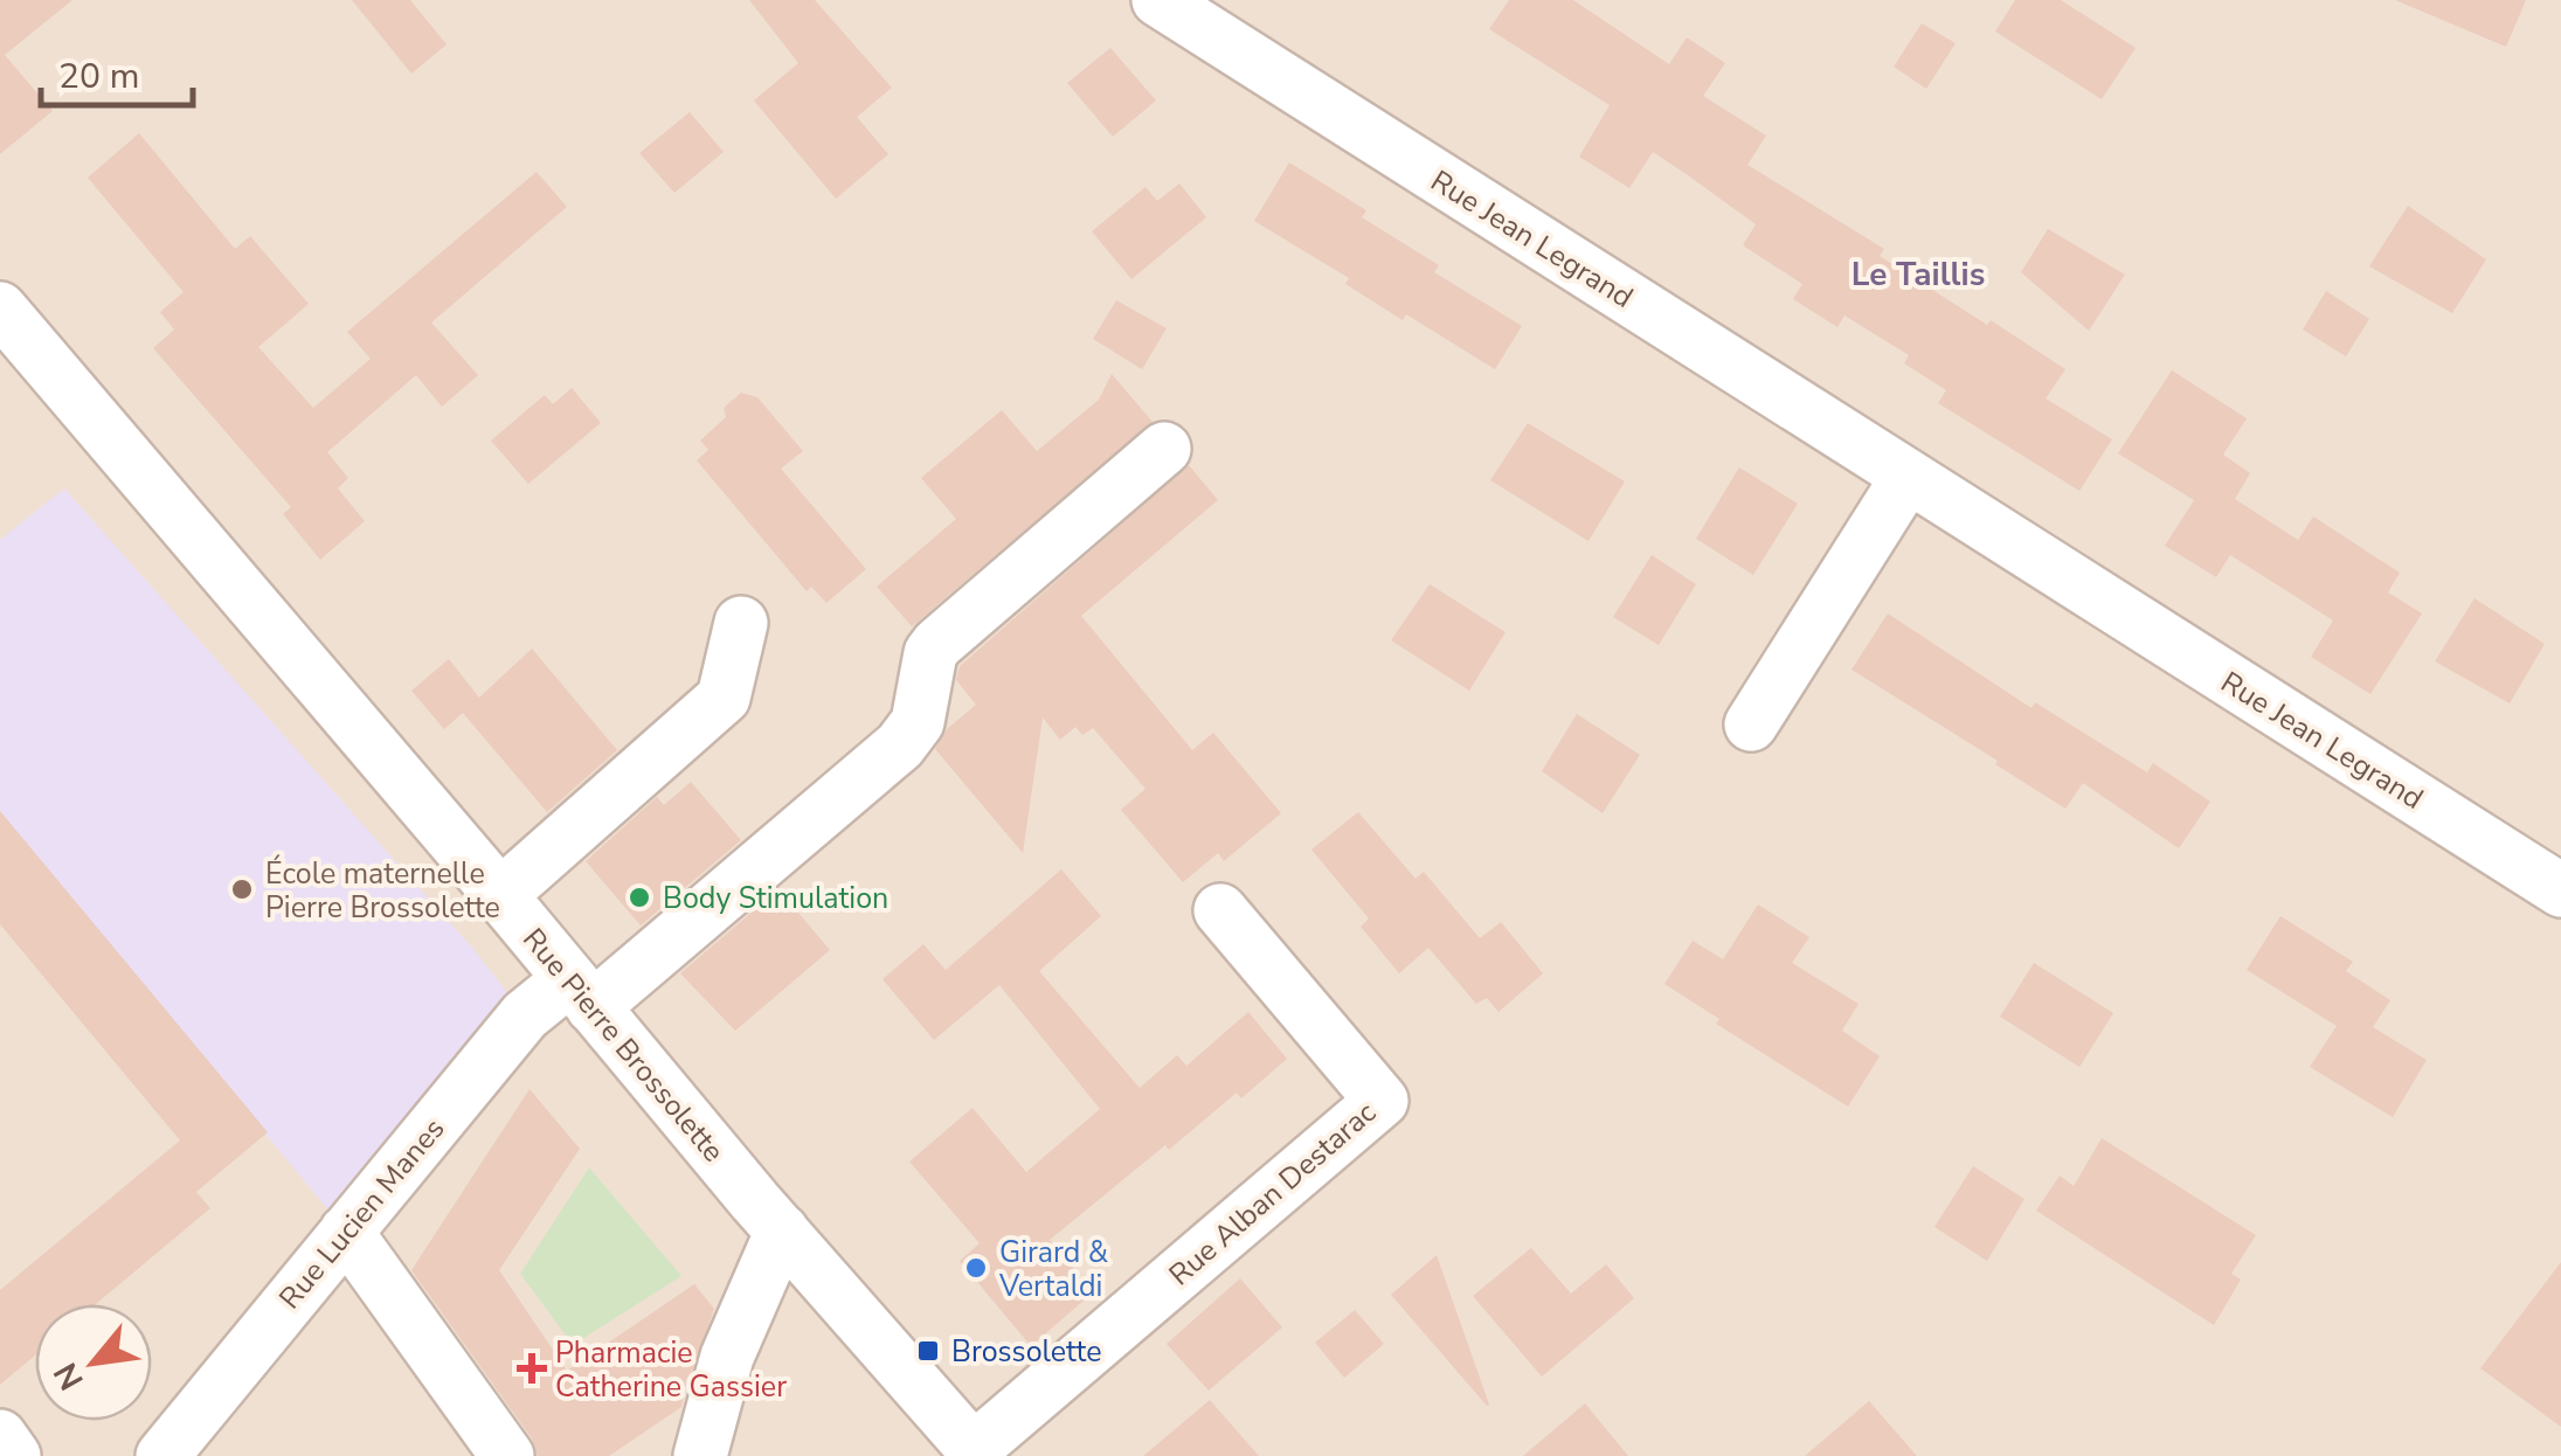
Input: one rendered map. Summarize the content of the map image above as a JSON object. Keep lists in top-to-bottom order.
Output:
{
  "streets": {
    "street": [
      "Rue Jean Legrand",
      "Rue Pierre Brossolette",
      "Rue Alban Destarac",
      "Rue Lucien Manes"
    ]
  },
  "crossings": [
    ["Rue Pierre Brossolette", "Rue Alban Destarac"],
    ["Rue Pierre Brossolette", "Rue Lucien Manes"]
  ],
  "districts": ["Le Taillis"],
  "places": {
    "other": ["École maternelle Pierre Brossolette", "Body Stimulation", "Girard & Vertaldi"],
    "transit": ["Brossolette"],
    "health": ["Pharmacie Catherine Gassier"]
  },
  "scale_bar": "20 m",
  "north": "bottom left"
}
